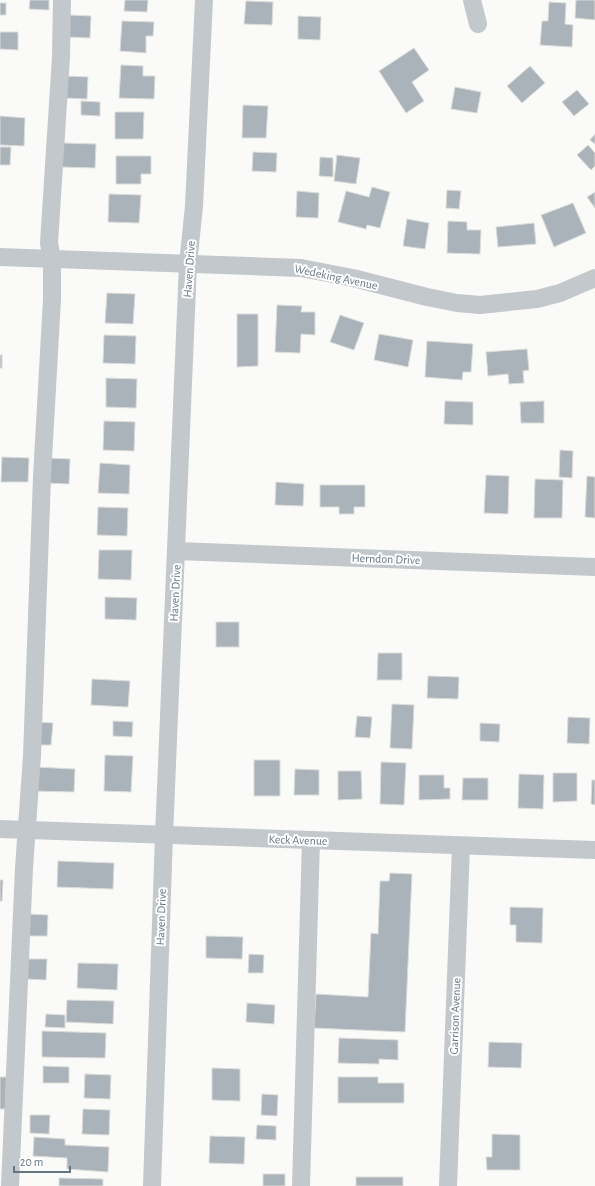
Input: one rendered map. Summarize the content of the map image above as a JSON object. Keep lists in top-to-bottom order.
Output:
{
  "streets": {
    "street": [
      "Haven Drive",
      "Wedeking Avenue",
      "Herndon Drive",
      "Keck Avenue",
      "Garrison Avenue"
    ]
  },
  "crossings": [
    ["Haven Drive", "Wedeking Avenue"],
    ["Haven Drive", "Herndon Drive"],
    ["Haven Drive", "Keck Avenue"],
    ["Keck Avenue", "Garrison Avenue"]
  ],
  "scale_bar": "20 m"
}
